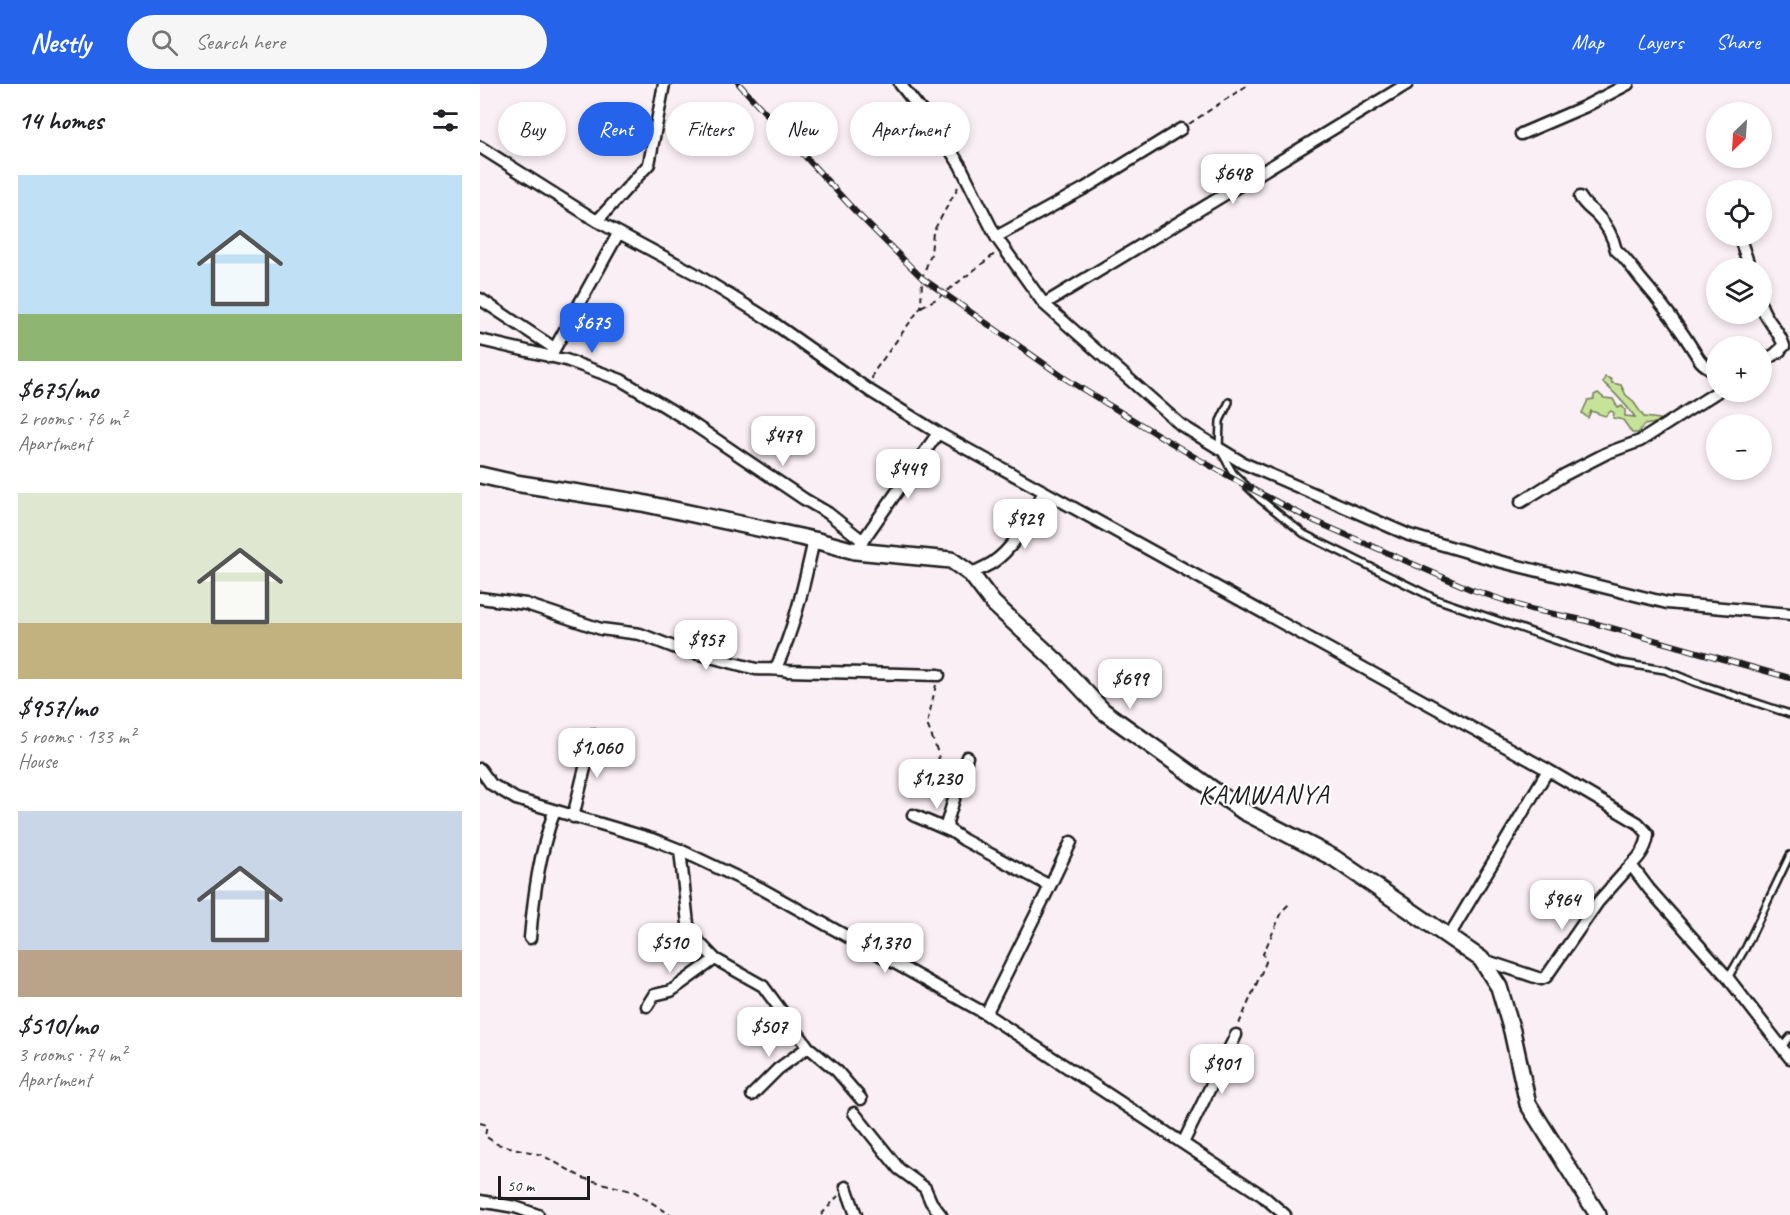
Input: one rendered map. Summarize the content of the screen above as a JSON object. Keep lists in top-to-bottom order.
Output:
{
  "districts": ["KAMWANYA"],
  "scale_bar": "50 m",
  "north": "bottom left",
  "page": {
    "header": "Nestly",
    "search": "Search here",
    "nav": ["Map", "Layers", "Share"],
    "heading": "14 homes",
    "map_buttons": ["+", "−"],
    "chip": [
      "Buy",
      "Rent",
      "Filters",
      "New",
      "Apartment"
    ],
    "price": [
      "$648",
      "$675",
      "$479",
      "$449",
      "$929",
      "$957",
      "$699",
      "$1,060",
      "$1,230",
      "$964",
      "$510",
      "$1,370",
      "$507",
      "$901"
    ],
    "list": [
      {
        "name": "$675/mo",
        "note": "2 rooms · 76 m² · Apartment"
      },
      {
        "name": "$957/mo",
        "note": "5 rooms · 133 m² · House"
      },
      {
        "name": "$510/mo",
        "note": "3 rooms · 74 m² · Apartment"
      }
    ],
    "scale": "50 m"
  }
}
